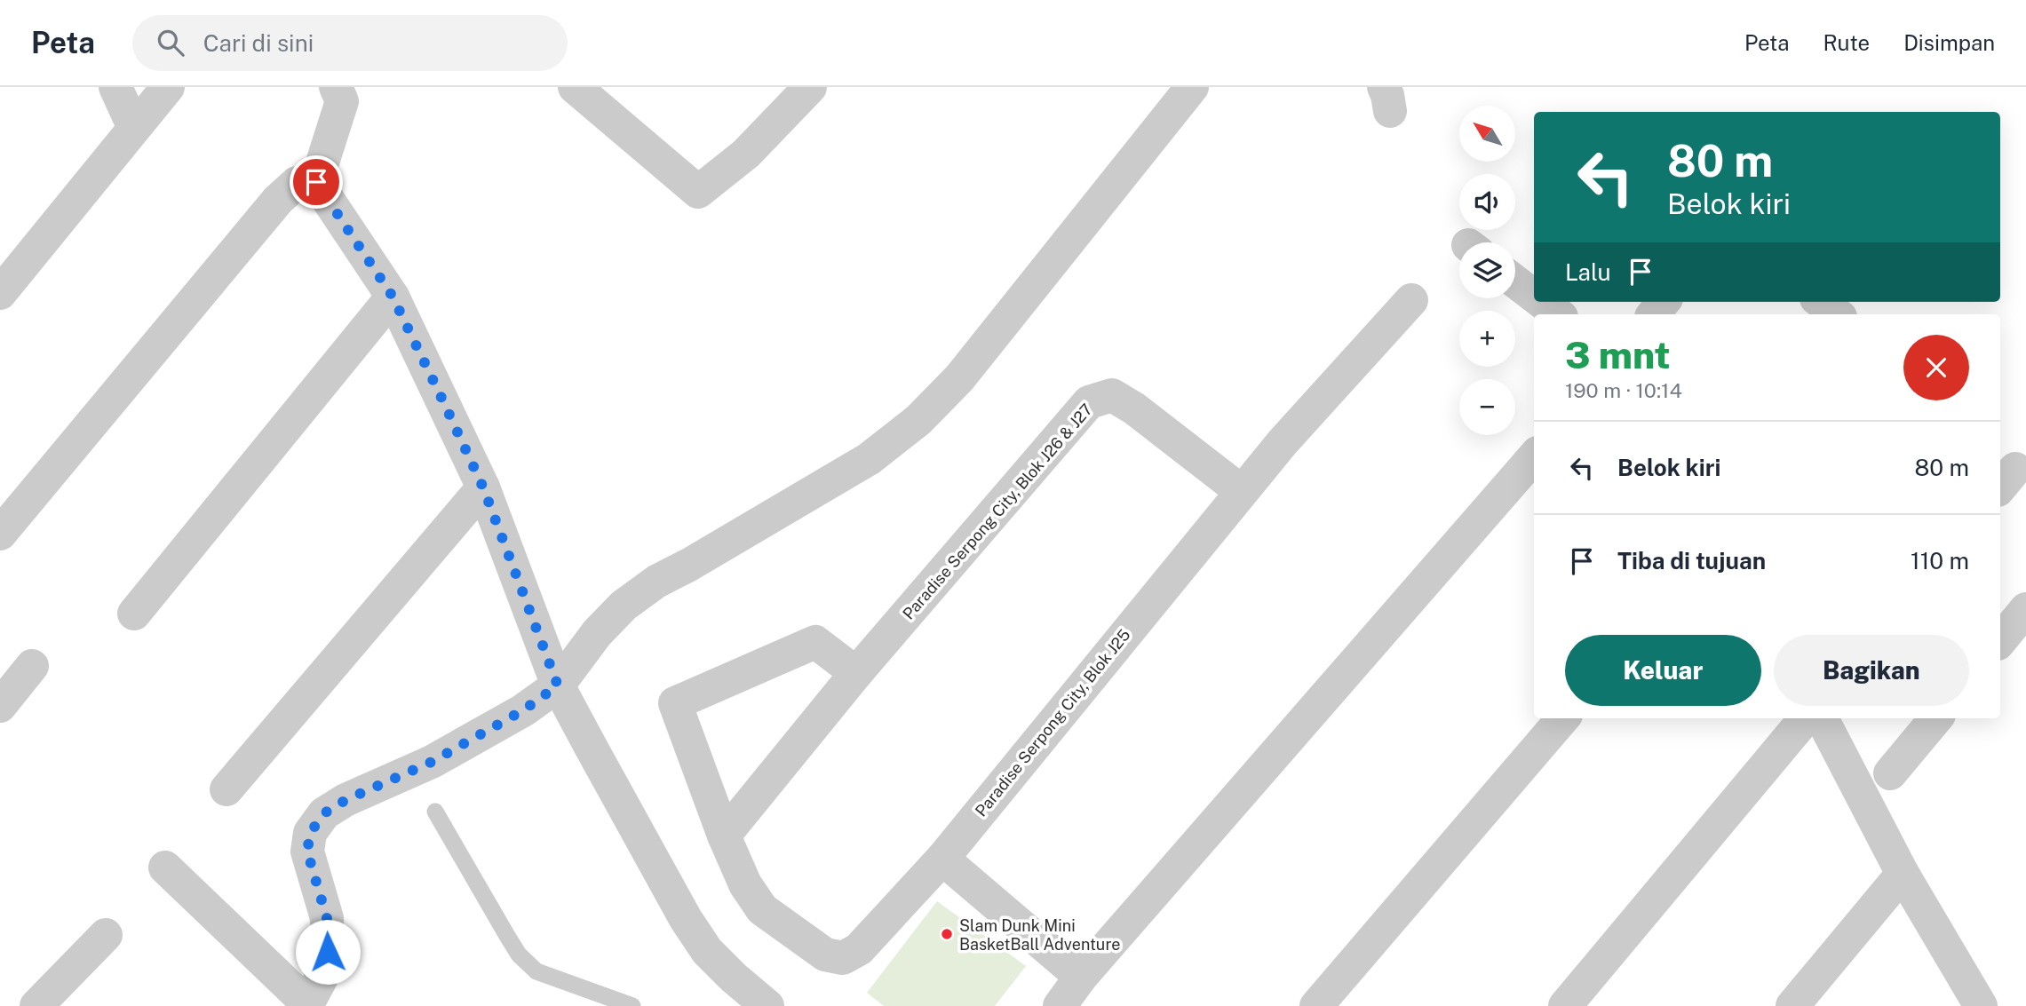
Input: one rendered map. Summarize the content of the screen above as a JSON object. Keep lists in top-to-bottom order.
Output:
{
  "streets": {
    "street": ["Paradise Serpong City, Blok J26 & J27", "Paradise Serpong City, Blok J25"]
  },
  "crossings": [
    ["Paradise Serpong City, Blok J26 & J27", "Paradise Serpong City, Blok J25"]
  ],
  "places": ["Slam Dunk Mini BasketBall Adventure"],
  "north": "top left",
  "page": {
    "header": "Peta",
    "search": "Cari di sini",
    "nav": ["Peta", "Rute", "Disimpan"],
    "map_buttons": ["+", "−"],
    "turn": ["80 m", "Belok kiri"],
    "then": "Lalu",
    "heading": ["3 mnt", "190 m · 10:14"],
    "list": [
      {
        "name": "Belok kiri",
        "value": "80 m"
      },
      {
        "name": "Tiba di tujuan",
        "value": "110 m"
      }
    ],
    "buttons": ["Keluar", "Bagikan"]
  }
}
